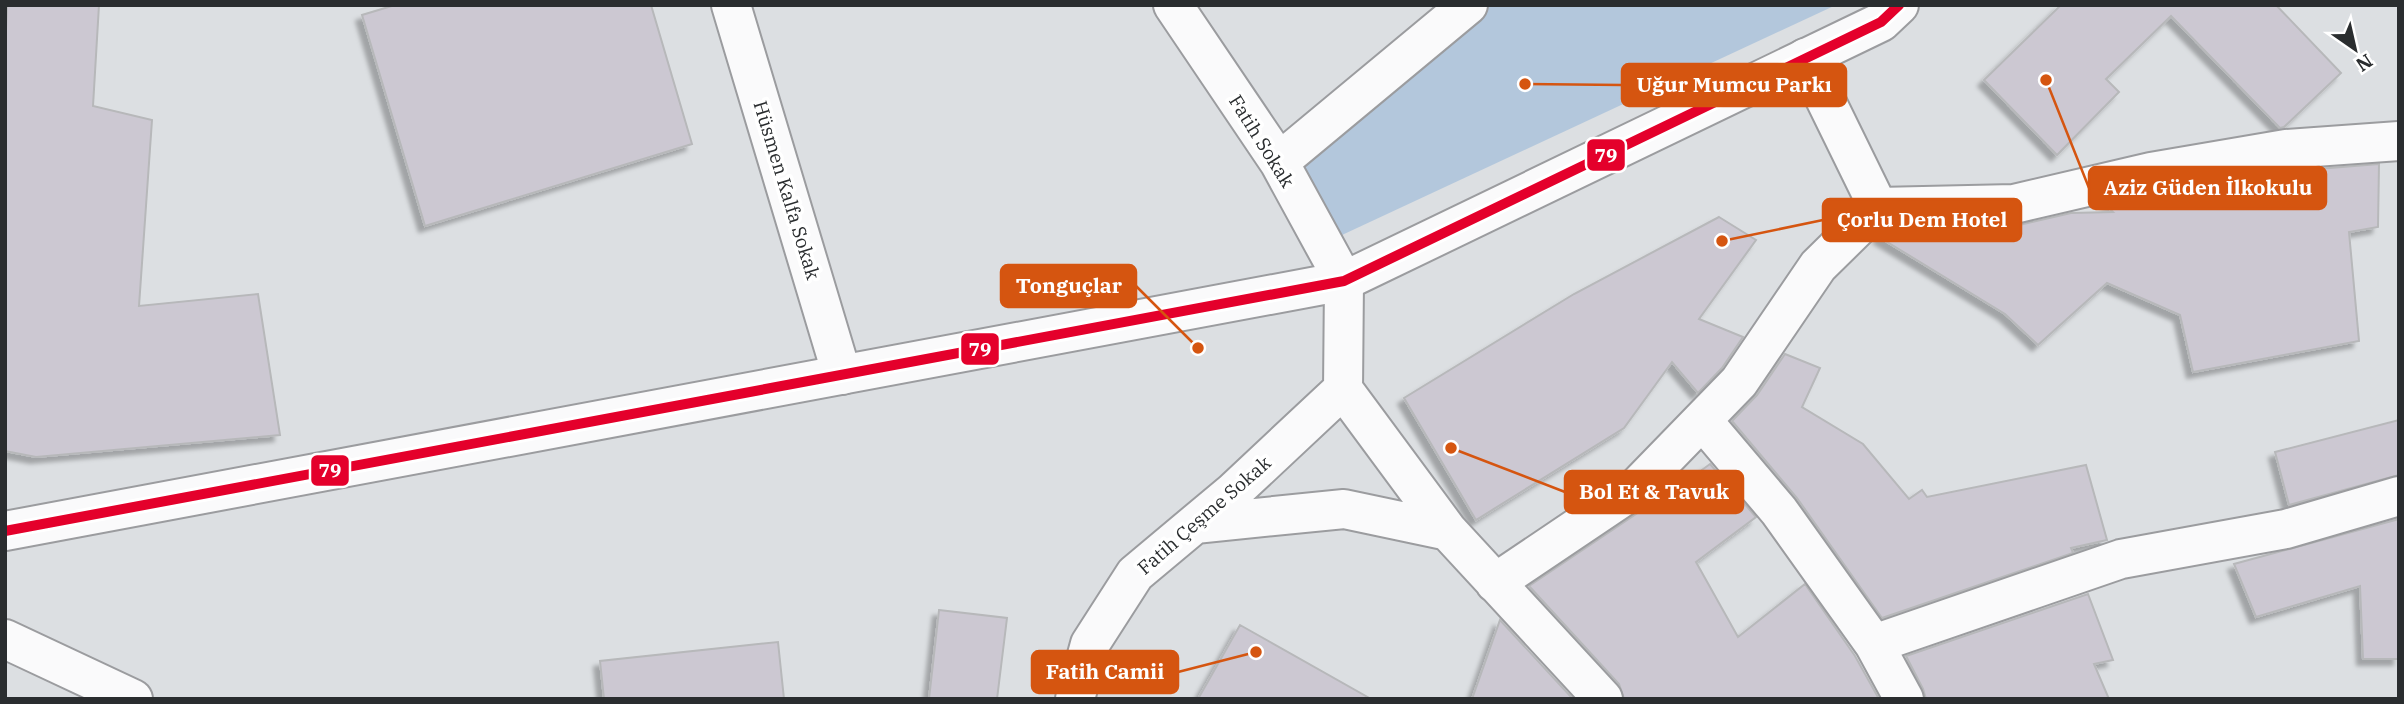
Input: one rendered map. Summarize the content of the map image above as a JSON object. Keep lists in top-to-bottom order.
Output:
{
  "streets": {
    "street": ["Fatih Sokak", "Hüsmen Kalfa Sokak", "Fatih Çeşme Sokak"]
  },
  "places": [
    "Aziz Güden İlkokulu",
    "Uğur Mumcu Parkı",
    "Çorlu Dem Hotel",
    "Tonguçlar",
    "Bol Et & Tavuk",
    "Fatih Camii"
  ],
  "lines": ["transit line 79"],
  "north": "bottom right"
}
